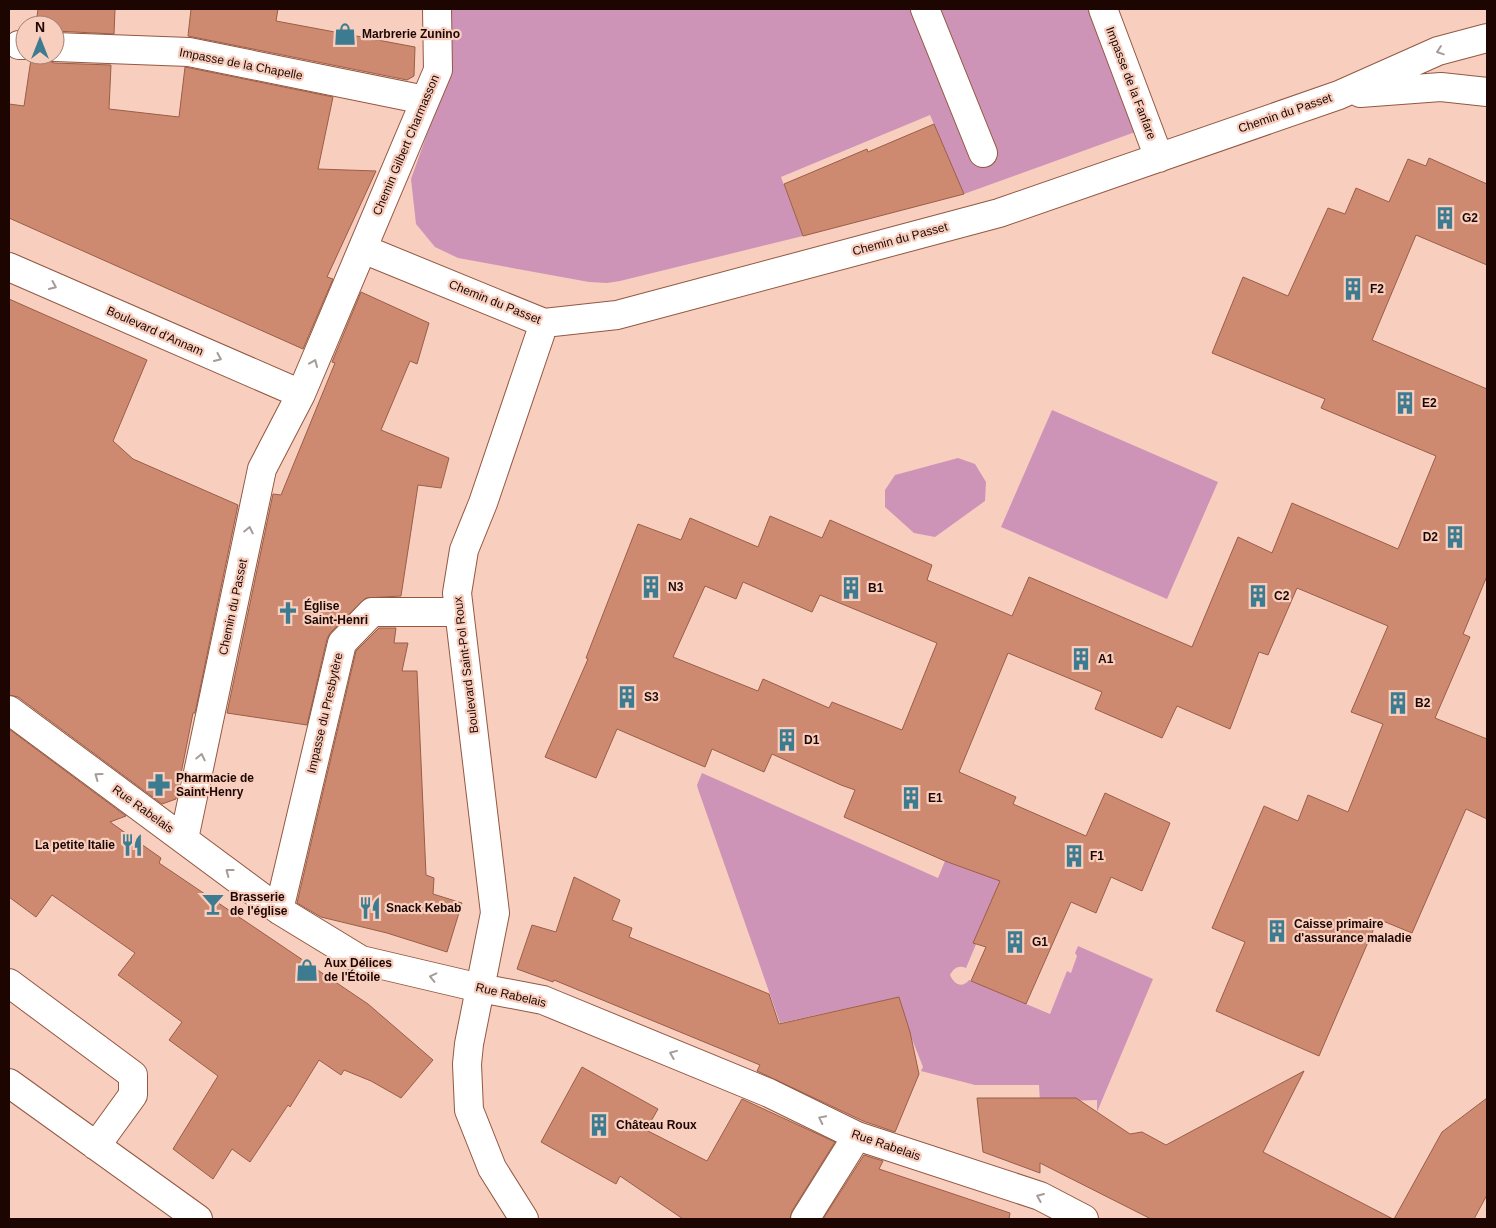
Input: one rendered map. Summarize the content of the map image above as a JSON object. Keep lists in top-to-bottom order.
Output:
{
  "streets": {
    "street": [
      "Impasse de la Chapelle",
      "Impasse de la Fanfare",
      "Chemin du Passet",
      "Chemin Gilbert Charmasson",
      "Boulevard d'Annam",
      "Boulevard Saint-Pol Roux",
      "Impasse du Presbytère",
      "Rue Rabelais"
    ]
  },
  "crossings": [
    ["Impasse de la Chapelle", "Chemin Gilbert Charmasson"],
    ["Impasse de la Fanfare", "Chemin du Passet"],
    ["Chemin du Passet", "Chemin Gilbert Charmasson"],
    ["Chemin du Passet", "Boulevard d'Annam"],
    ["Chemin du Passet", "Boulevard Saint-Pol Roux"],
    ["Chemin du Passet", "Rue Rabelais"],
    ["Boulevard Saint-Pol Roux", "Impasse du Presbytère"],
    ["Boulevard Saint-Pol Roux", "Rue Rabelais"],
    ["Impasse du Presbytère", "Rue Rabelais"]
  ],
  "one_way": ["Boulevard d'Annam", "Rue Rabelais"],
  "places": {
    "shop": ["Marbrerie Zunino", "Aux Délices de l'Étoile"],
    "building": [
      "G2",
      "F2",
      "E2",
      "D2",
      "N3",
      "B1",
      "C2",
      "A1",
      "S3",
      "B2",
      "D1",
      "E1",
      "F1",
      "Caisse primaire d'assurance maladie",
      "G1",
      "Château Roux"
    ],
    "church": ["Église Saint-Henri"],
    "pharmacy": ["Pharmacie de Saint-Henry"],
    "restaurant": ["La petite Italie", "Snack Kebab"],
    "bar": ["Brasserie de l'église"]
  },
  "north": "top"
}
